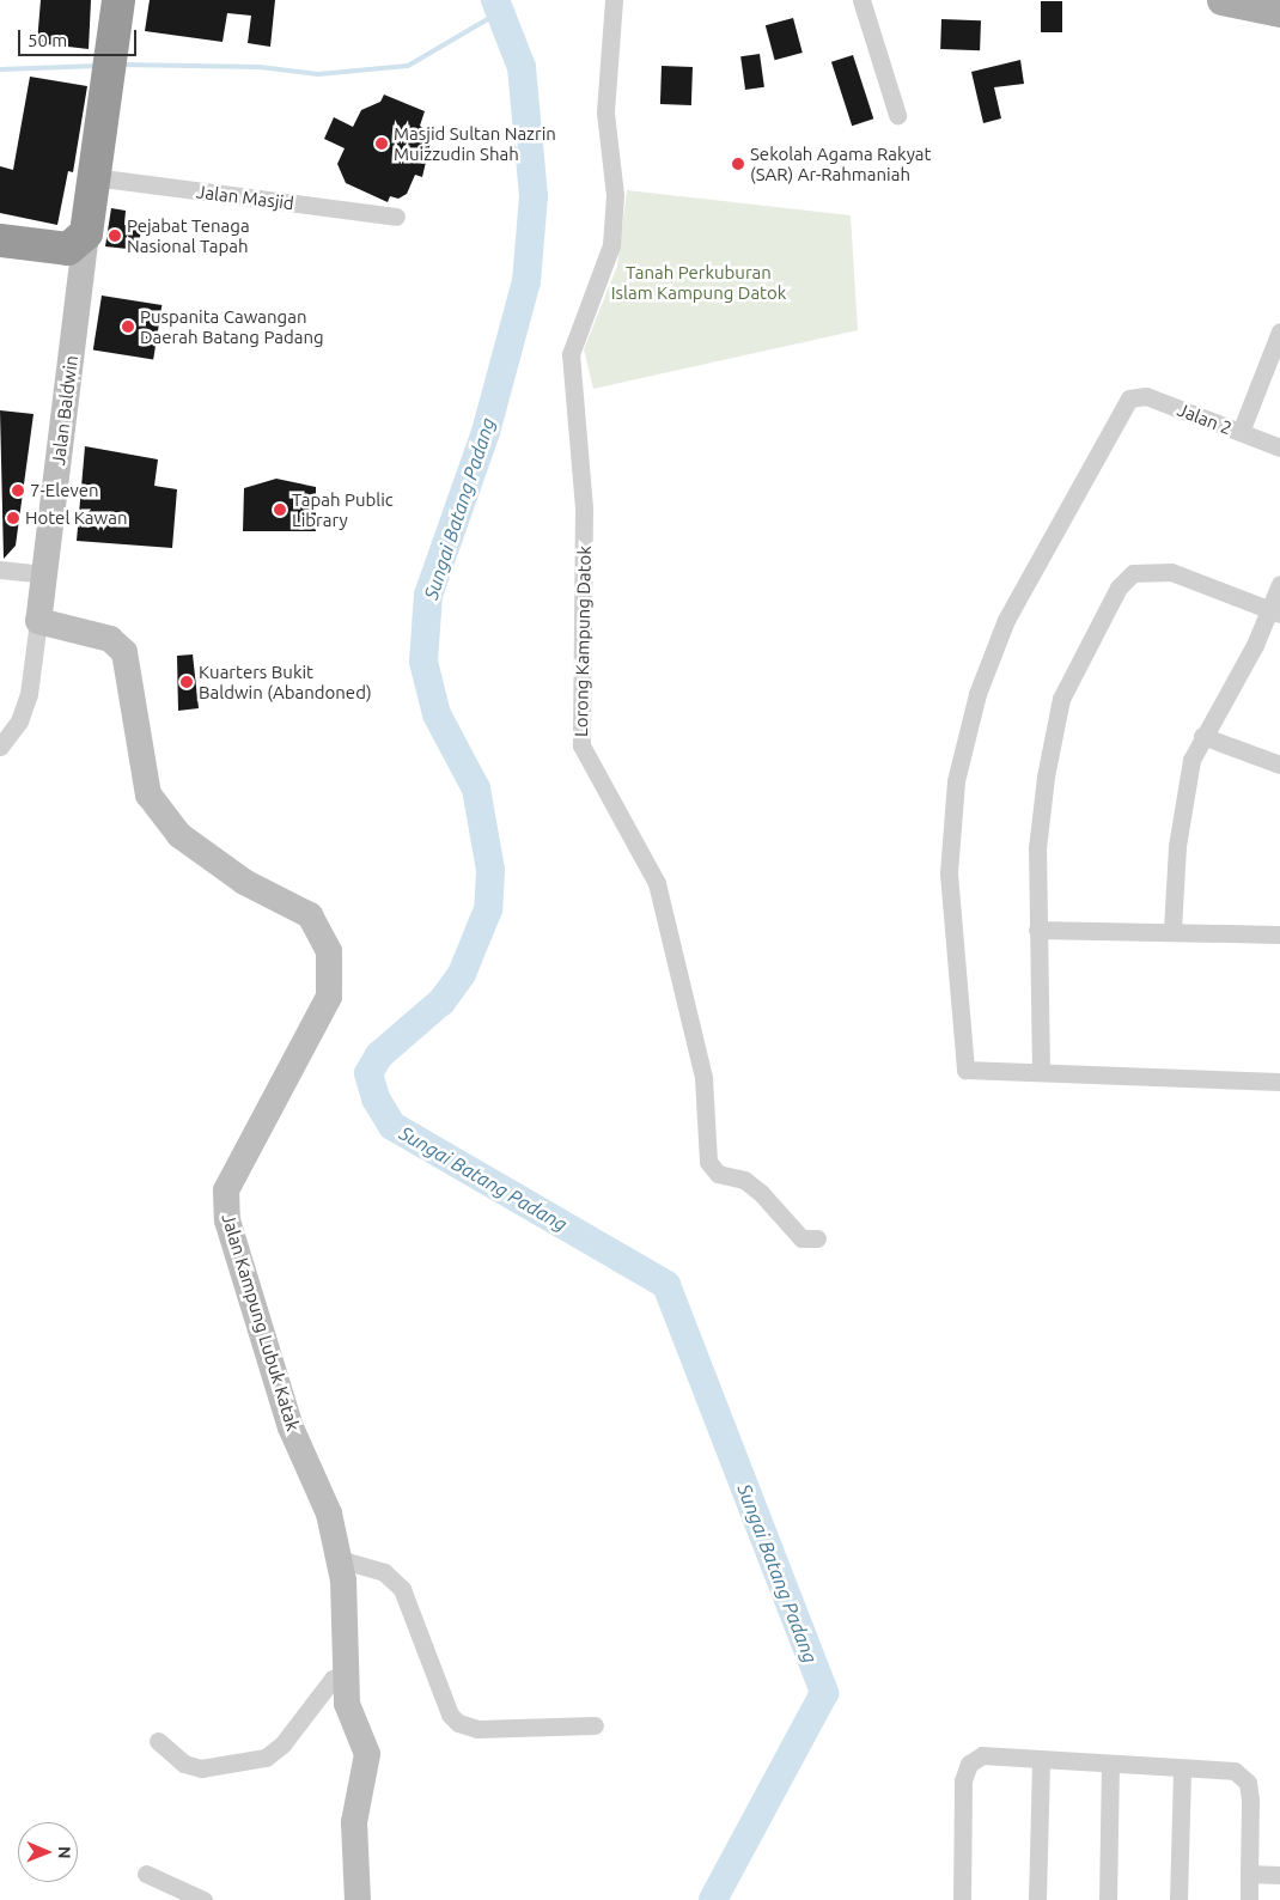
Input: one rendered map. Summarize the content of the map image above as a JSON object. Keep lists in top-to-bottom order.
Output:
{
  "streets": {
    "street": [
      "Jalan Masjid",
      "Jalan Baldwin",
      "Jalan 2",
      "Lorong Kampung Datok",
      "Jalan Kampung Lubuk Katak"
    ]
  },
  "crossings": [
    ["Jalan Baldwin", "Jalan Kampung Lubuk Katak"]
  ],
  "water": ["Sungai Batang Padang"],
  "parks": ["Tanah Perkuburan Islam Kampung Datok"],
  "places": [
    "Masjid Sultan Nazrin Muizzudin Shah",
    "Sekolah Agama Rakyat (SAR) Ar-Rahmaniah",
    "Pejabat Tenaga Nasional Tapah",
    "Puspanita Cawangan Daerah Batang Padang",
    "7-Eleven",
    "Tapah Public Library",
    "Hotel Kawan",
    "Kuarters Bukit Baldwin (Abandoned)"
  ],
  "scale_bar": "50 m",
  "north": "right"
}
